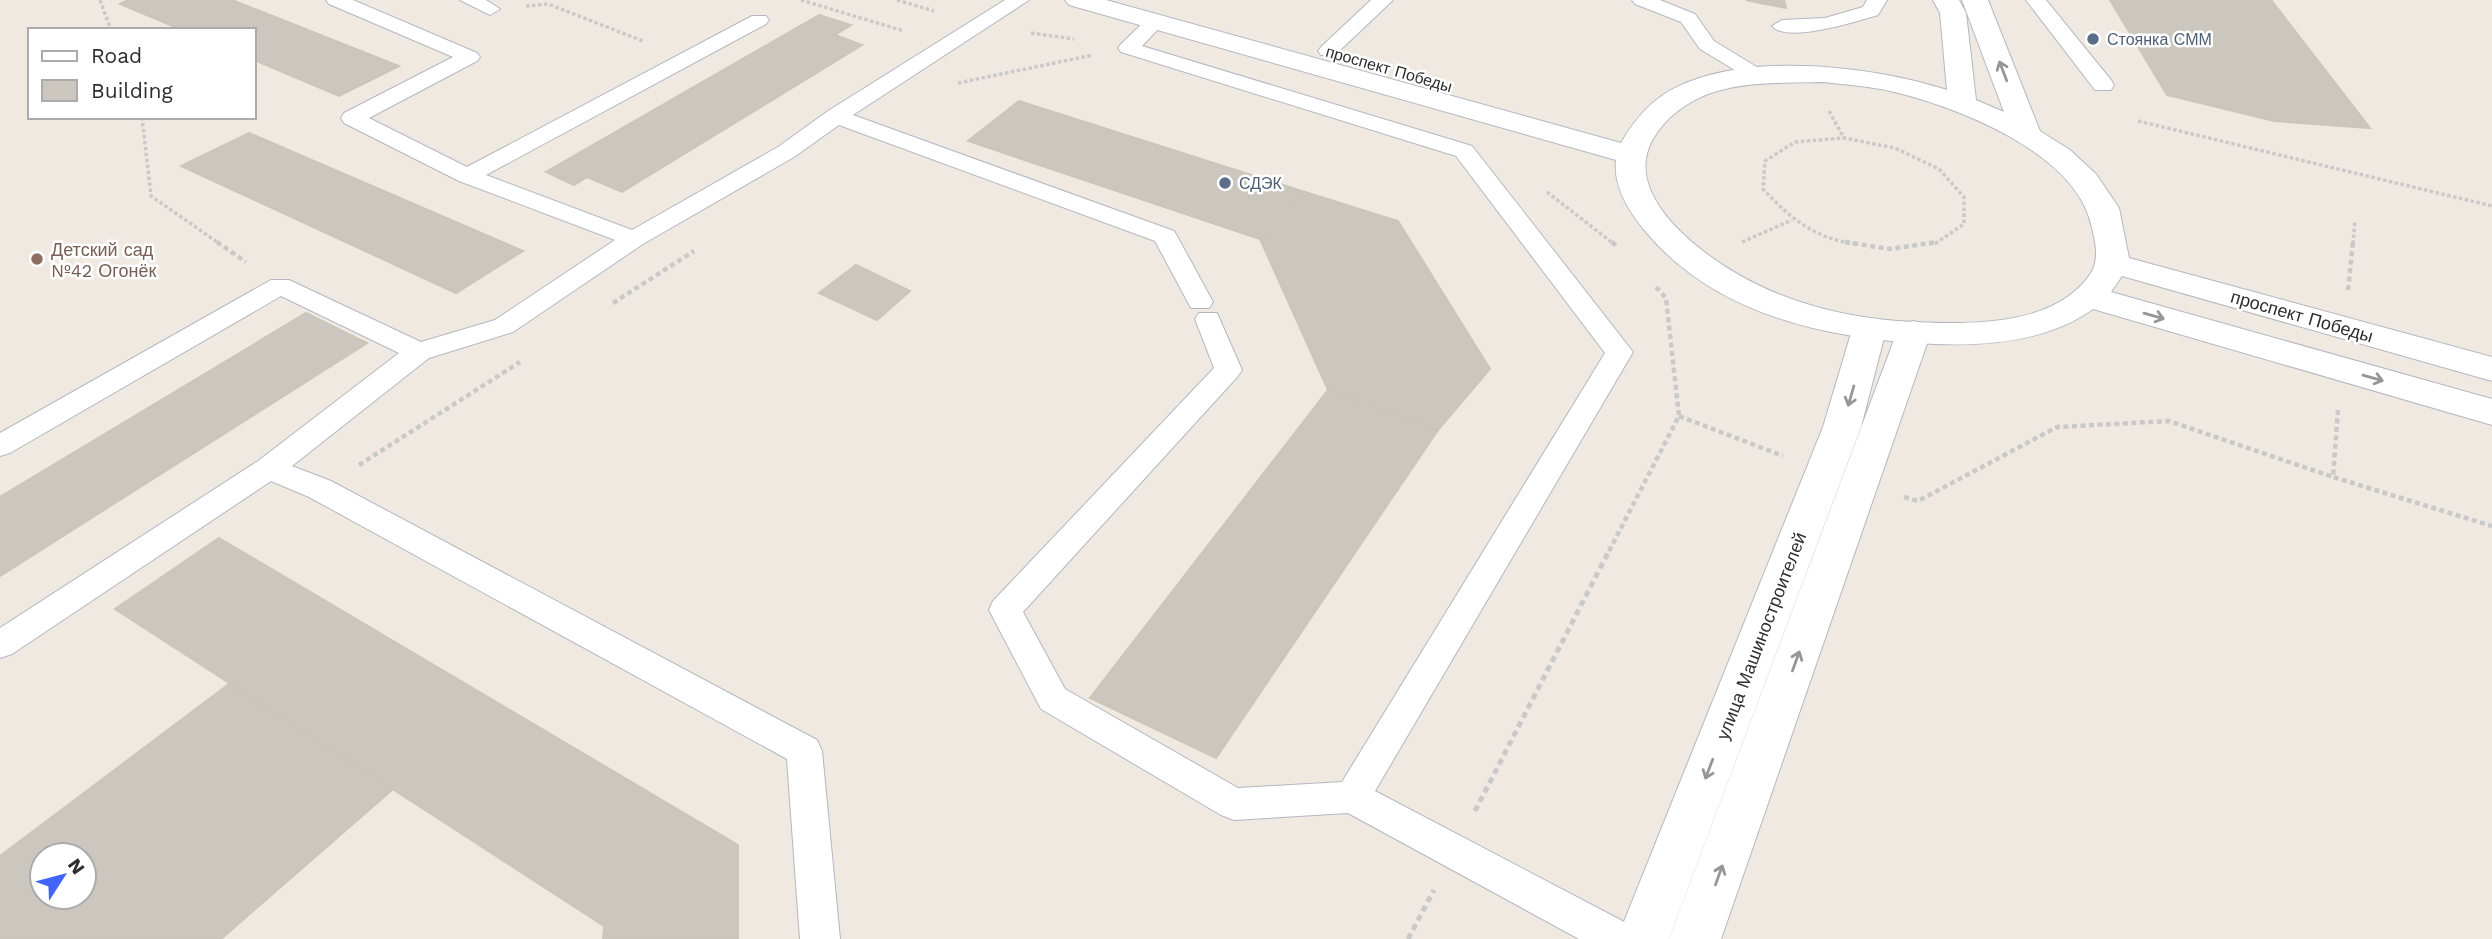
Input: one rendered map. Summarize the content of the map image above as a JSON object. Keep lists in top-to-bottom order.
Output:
{
  "streets": {
    "main road": ["проспект Победы", "улица Машиностроителей"]
  },
  "places": ["Стоянка СММ", "СДЭК", "Детский сад №42 Огонёк"],
  "legend": ["Road", "Building"],
  "north": "top right"
}
